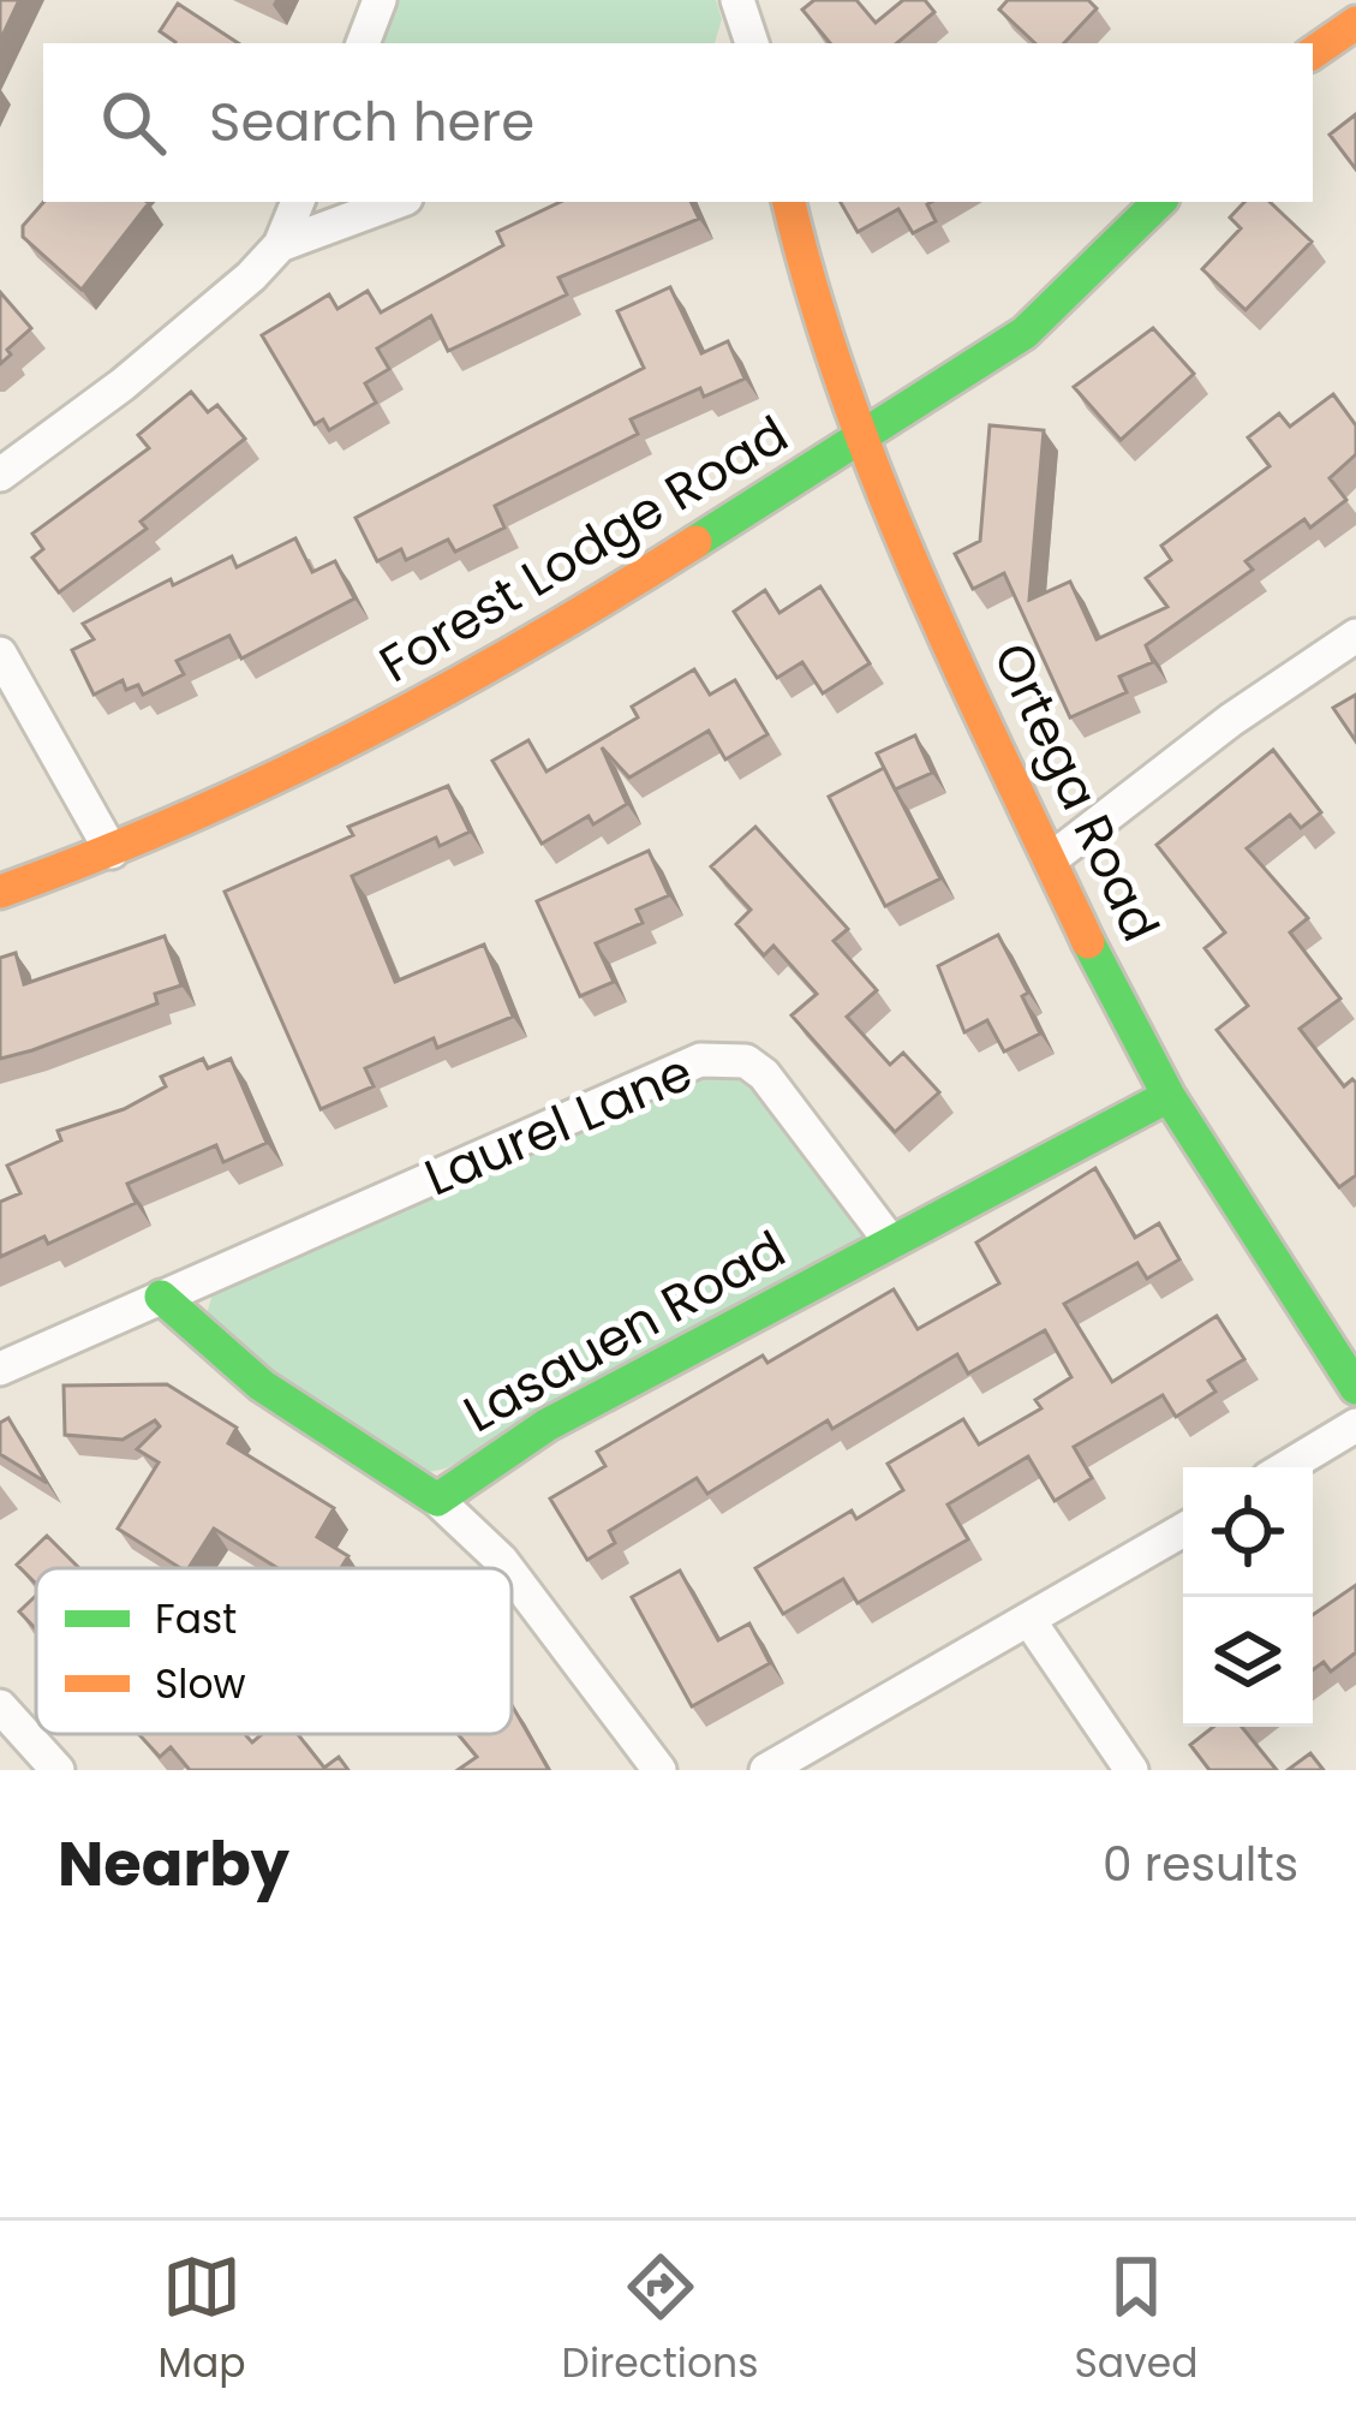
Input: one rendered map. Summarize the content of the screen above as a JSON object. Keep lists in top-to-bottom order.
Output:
{
  "streets": {
    "street": [
      "Forest Lodge Road",
      "Ortega Road",
      "Laurel Lane",
      "Lasauen Road"
    ]
  },
  "crossings": [
    ["Forest Lodge Road", "Ortega Road"],
    ["Ortega Road", "Lasauen Road"],
    ["Laurel Lane", "Lasauen Road"]
  ],
  "legend": ["Fast", "Slow"],
  "page": {
    "search": "Search here",
    "heading": ["Nearby", "0 results"],
    "nav": ["Map", "Directions", "Saved"]
  }
}
